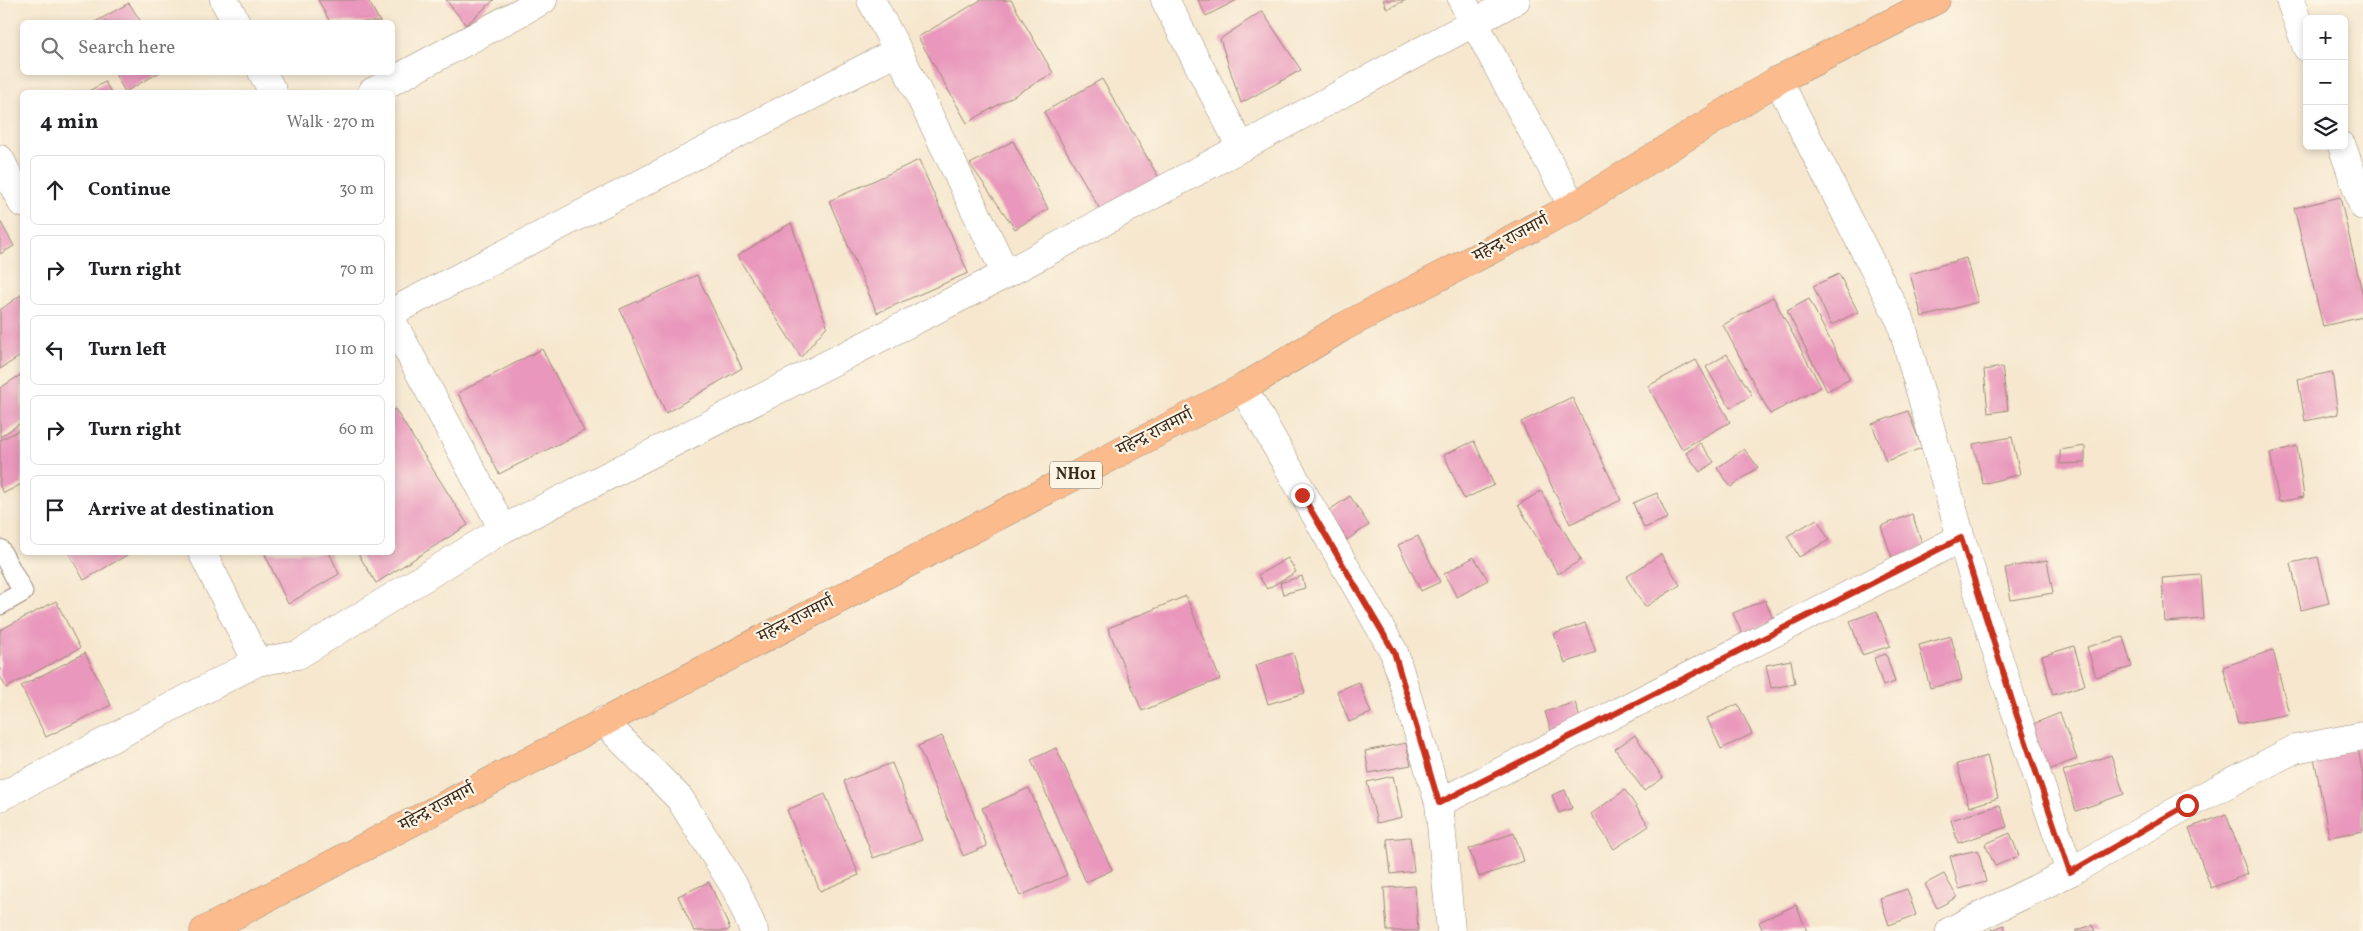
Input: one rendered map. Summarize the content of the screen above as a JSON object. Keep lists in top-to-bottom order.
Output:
{
  "streets": {
    "highway": ["महेन्द्र राजमार्ग", "NH01"]
  },
  "page": {
    "map_buttons": ["+", "−"],
    "search": "Search here",
    "heading": ["4 min", "Walk · 270 m"],
    "list": [
      ["Continue", "30 m"],
      ["Turn right", "70 m"],
      ["Turn left", "110 m"],
      ["Turn right", "60 m"],
      "Arrive at destination"
    ]
  }
}
